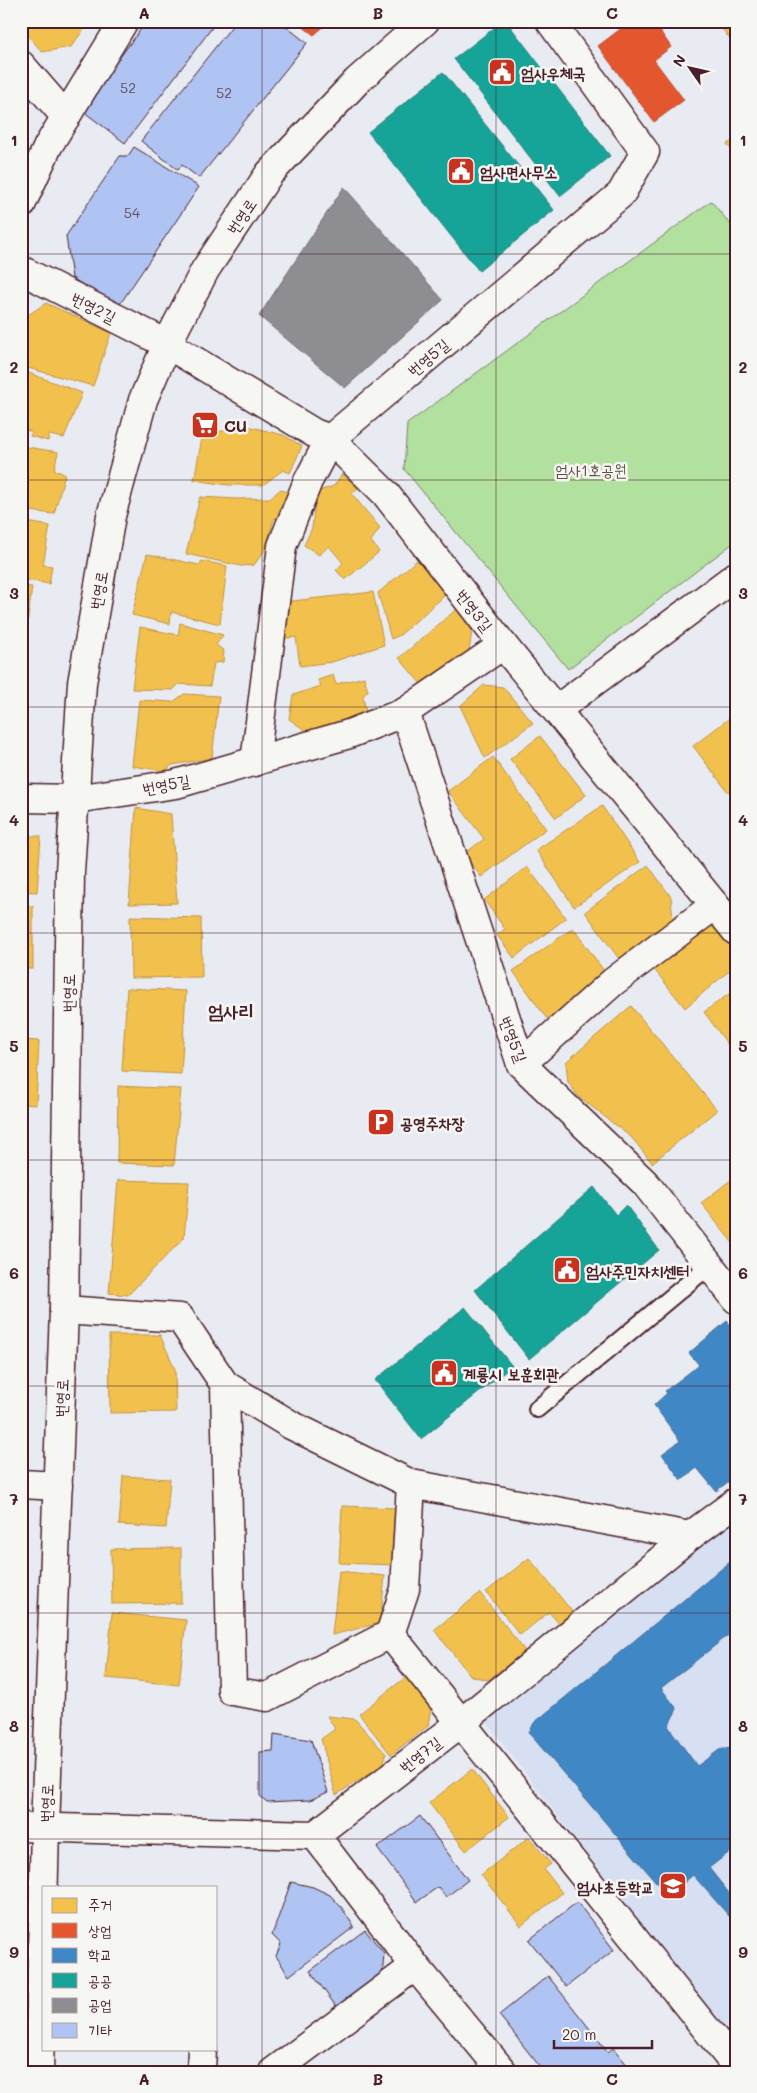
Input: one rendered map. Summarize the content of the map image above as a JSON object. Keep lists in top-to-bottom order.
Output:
{
  "streets": {
    "street": [
      "번영로",
      "번영2길",
      "번영5길",
      "번영3길",
      "번영7길"
    ]
  },
  "crossings": [
    ["번영로", "번영2길"],
    ["번영로", "번영5길"],
    ["번영로", "번영3길"],
    ["번영2길", "번영3길"],
    ["번영5길", "번영3길"]
  ],
  "districts": ["엄사리"],
  "parks": ["엄사1호공원"],
  "places": {
    "public building": [
      "엄사우체국",
      "엄사면사무소",
      "엄사주민자치센터",
      "계룡시 보훈회관"
    ],
    "supermarket": ["CU"],
    "parking": ["공영주차장"],
    "school or university": ["엄사초등학교"]
  },
  "house_numbers": ["52", "52", "54"],
  "legend": [
    "주거",
    "상업",
    "학교",
    "공공",
    "공업",
    "기타"
  ],
  "scale_bar": "20 m",
  "north": "top left",
  "grid": {
    "columns": ["A", "B", "C"],
    "rows": [
      "1",
      "2",
      "3",
      "4",
      "5",
      "6",
      "7",
      "8",
      "9"
    ]
  }
}
